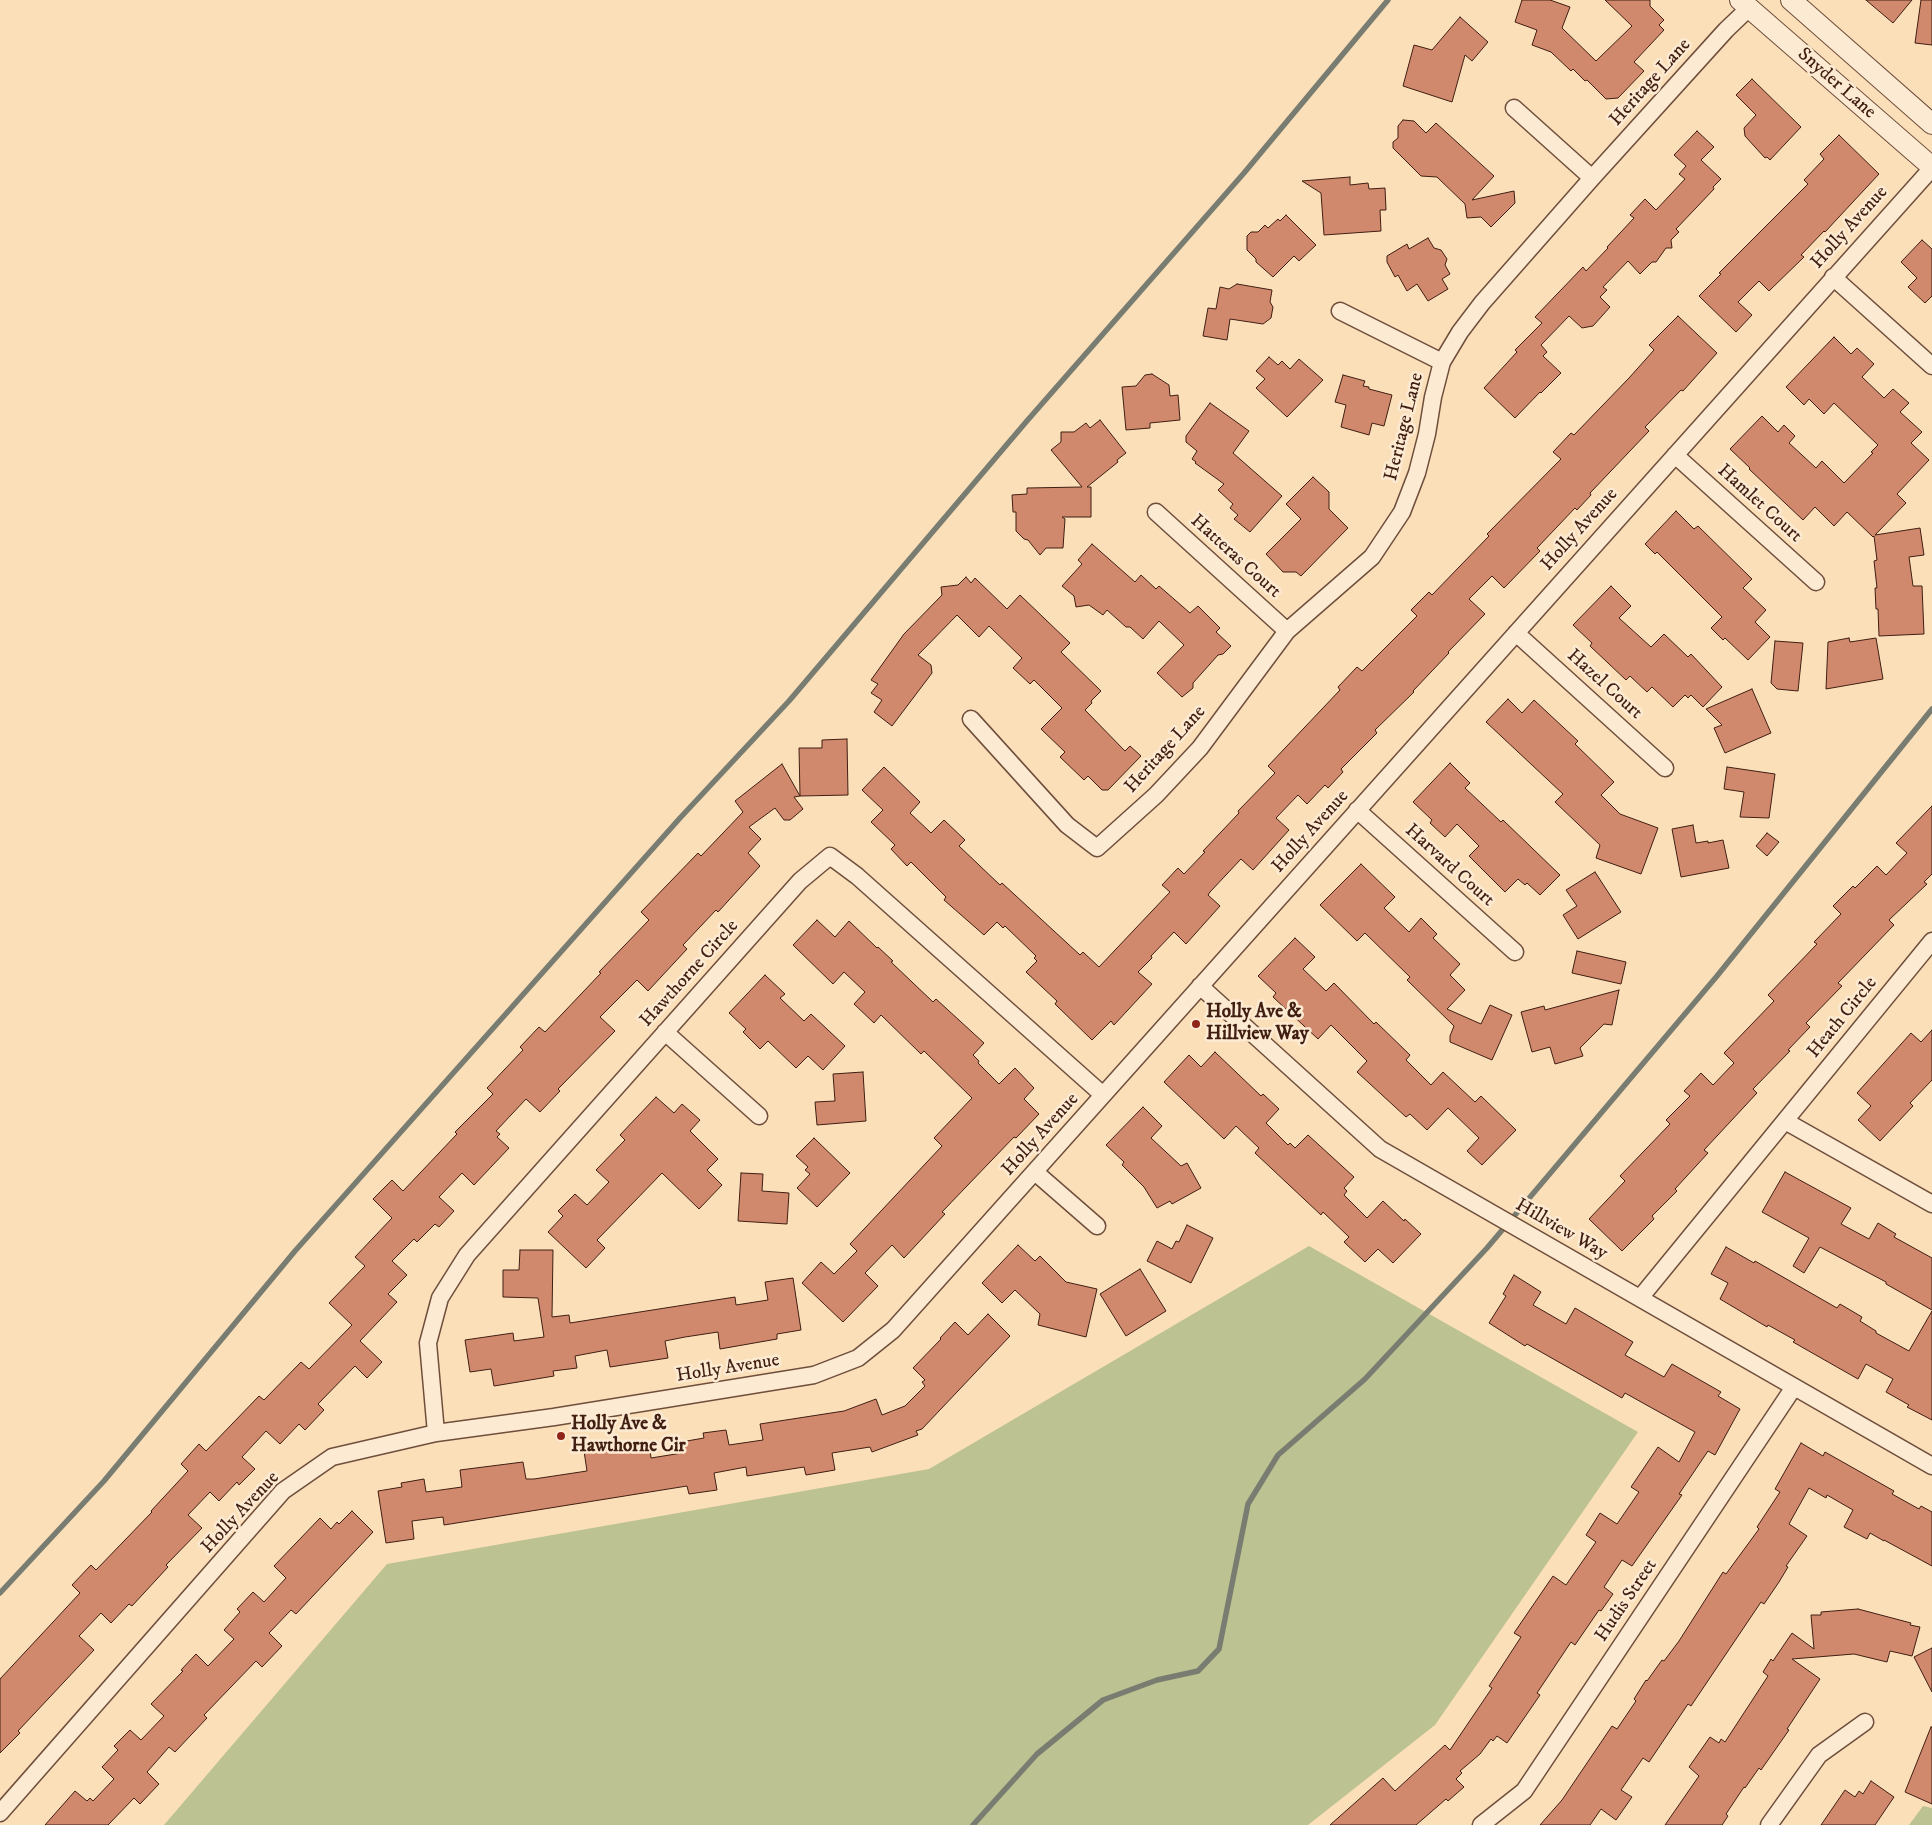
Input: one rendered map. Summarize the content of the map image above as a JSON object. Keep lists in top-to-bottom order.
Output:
{
  "streets": {
    "street": [
      "Heritage Lane",
      "Snyder Lane",
      "Holly Avenue",
      "Hamlet Court",
      "Hatteras Court",
      "Hazel Court",
      "Harvard Court",
      "Hawthorne Circle",
      "Heath Circle",
      "Hillview Way",
      "Hudis Street"
    ]
  },
  "crossings": [
    ["Heritage Lane", "Snyder Lane"],
    ["Heritage Lane", "Hatteras Court"],
    ["Snyder Lane", "Holly Avenue"],
    ["Holly Avenue", "Hamlet Court"],
    ["Holly Avenue", "Hazel Court"],
    ["Holly Avenue", "Harvard Court"],
    ["Holly Avenue", "Hawthorne Circle"],
    ["Holly Avenue", "Hillview Way"],
    ["Heath Circle", "Hillview Way"],
    ["Hillview Way", "Hudis Street"]
  ],
  "places": ["Holly Ave & Hillview Way", "Holly Ave & Hawthorne Cir"]
}
